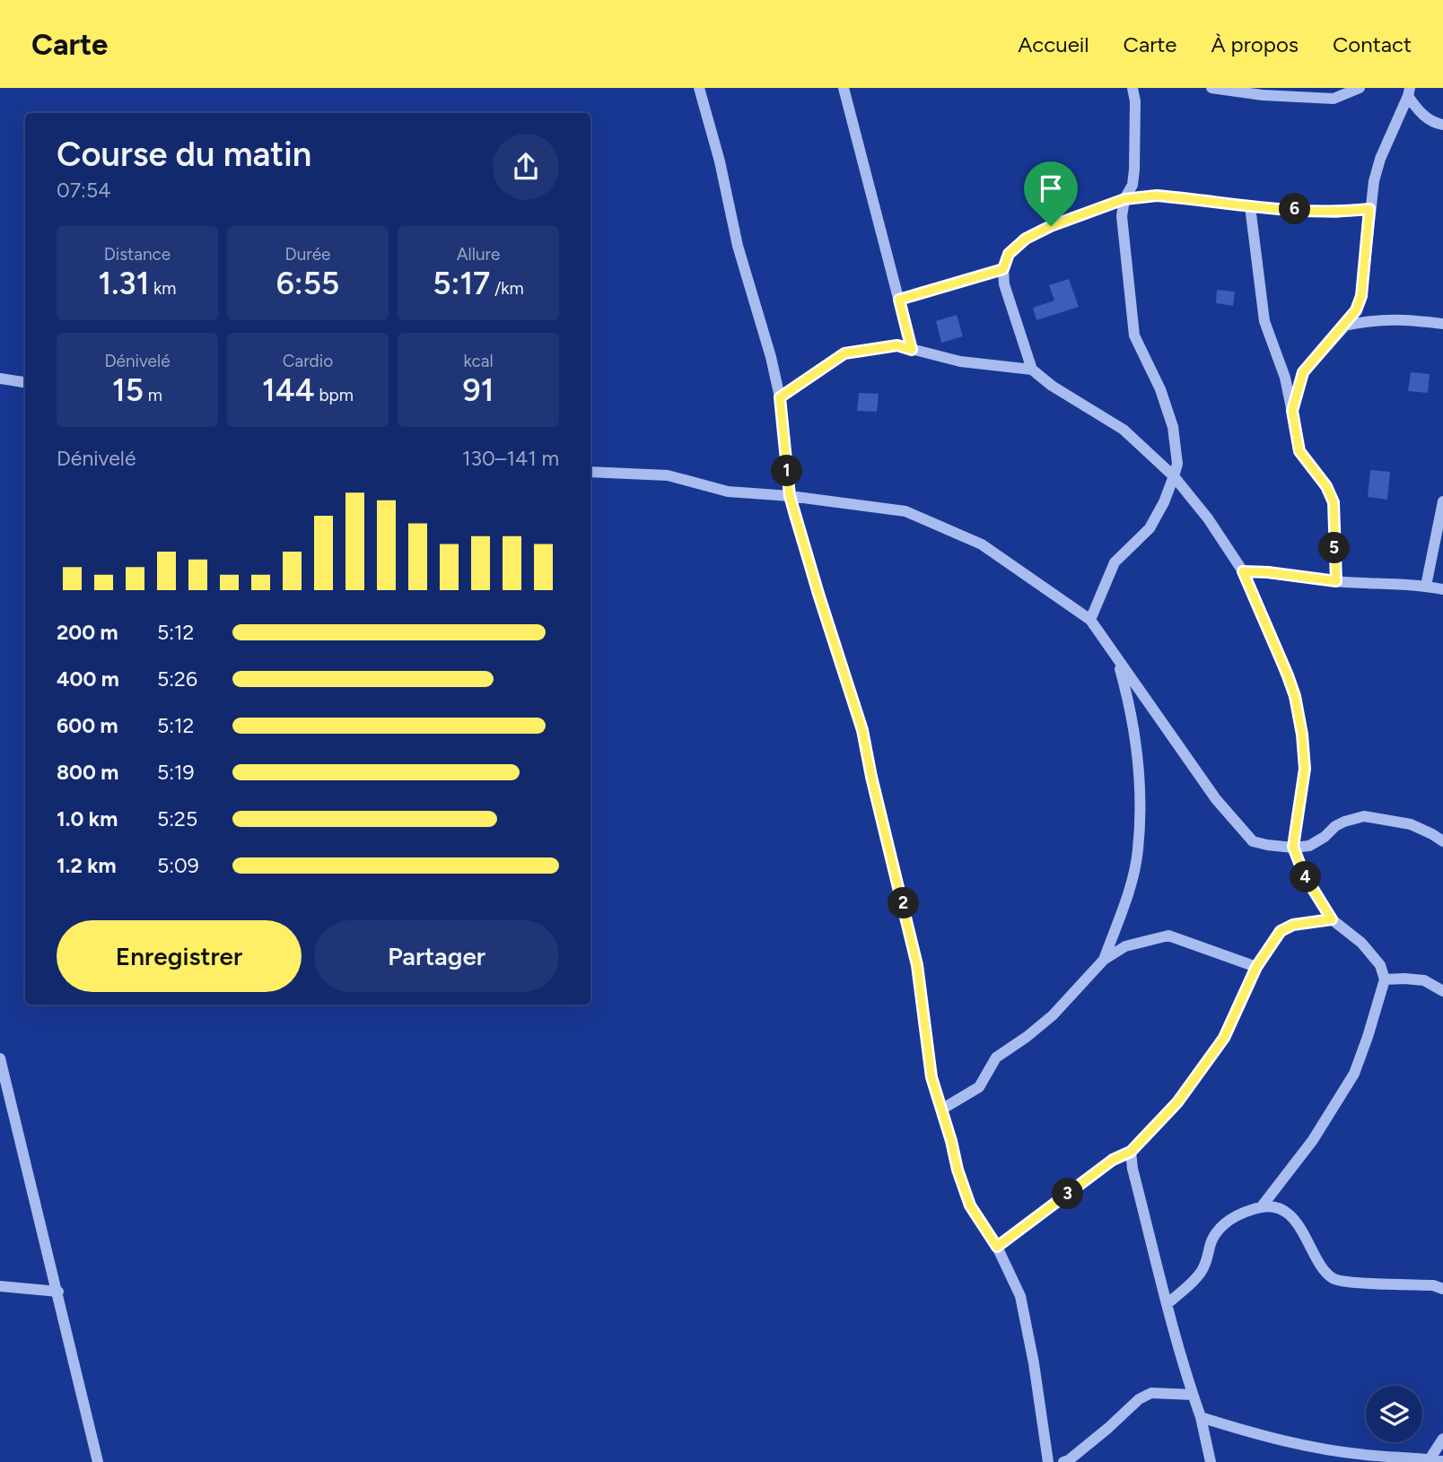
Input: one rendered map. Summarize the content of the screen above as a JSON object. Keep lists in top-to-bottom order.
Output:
{
  "page": {
    "header": "Carte",
    "nav": [
      "Accueil",
      "Carte",
      "À propos",
      "Contact"
    ],
    "heading": ["Course du matin", "07:54"],
    "pins": [
      "6",
      "1",
      "5",
      "4",
      "2",
      "3"
    ],
    "stats": [
      ["Distance", "1.31 km"],
      ["Durée", "6:55"],
      ["Allure", "5:17 /km"],
      ["Dénivelé", "15 m"],
      ["Cardio", "144 bpm"],
      ["kcal", "91"]
    ],
    "chart": ["Dénivelé", "130–141 m"],
    "list": [
      {
        "name": "200 m",
        "note": "5:12"
      },
      {
        "name": "400 m",
        "note": "5:26"
      },
      {
        "name": "600 m",
        "note": "5:12"
      },
      {
        "name": "800 m",
        "note": "5:19"
      },
      {
        "name": "1.0 km",
        "note": "5:25"
      },
      {
        "name": "1.2 km",
        "note": "5:09"
      }
    ],
    "buttons": ["Enregistrer", "Partager"]
  }
}
